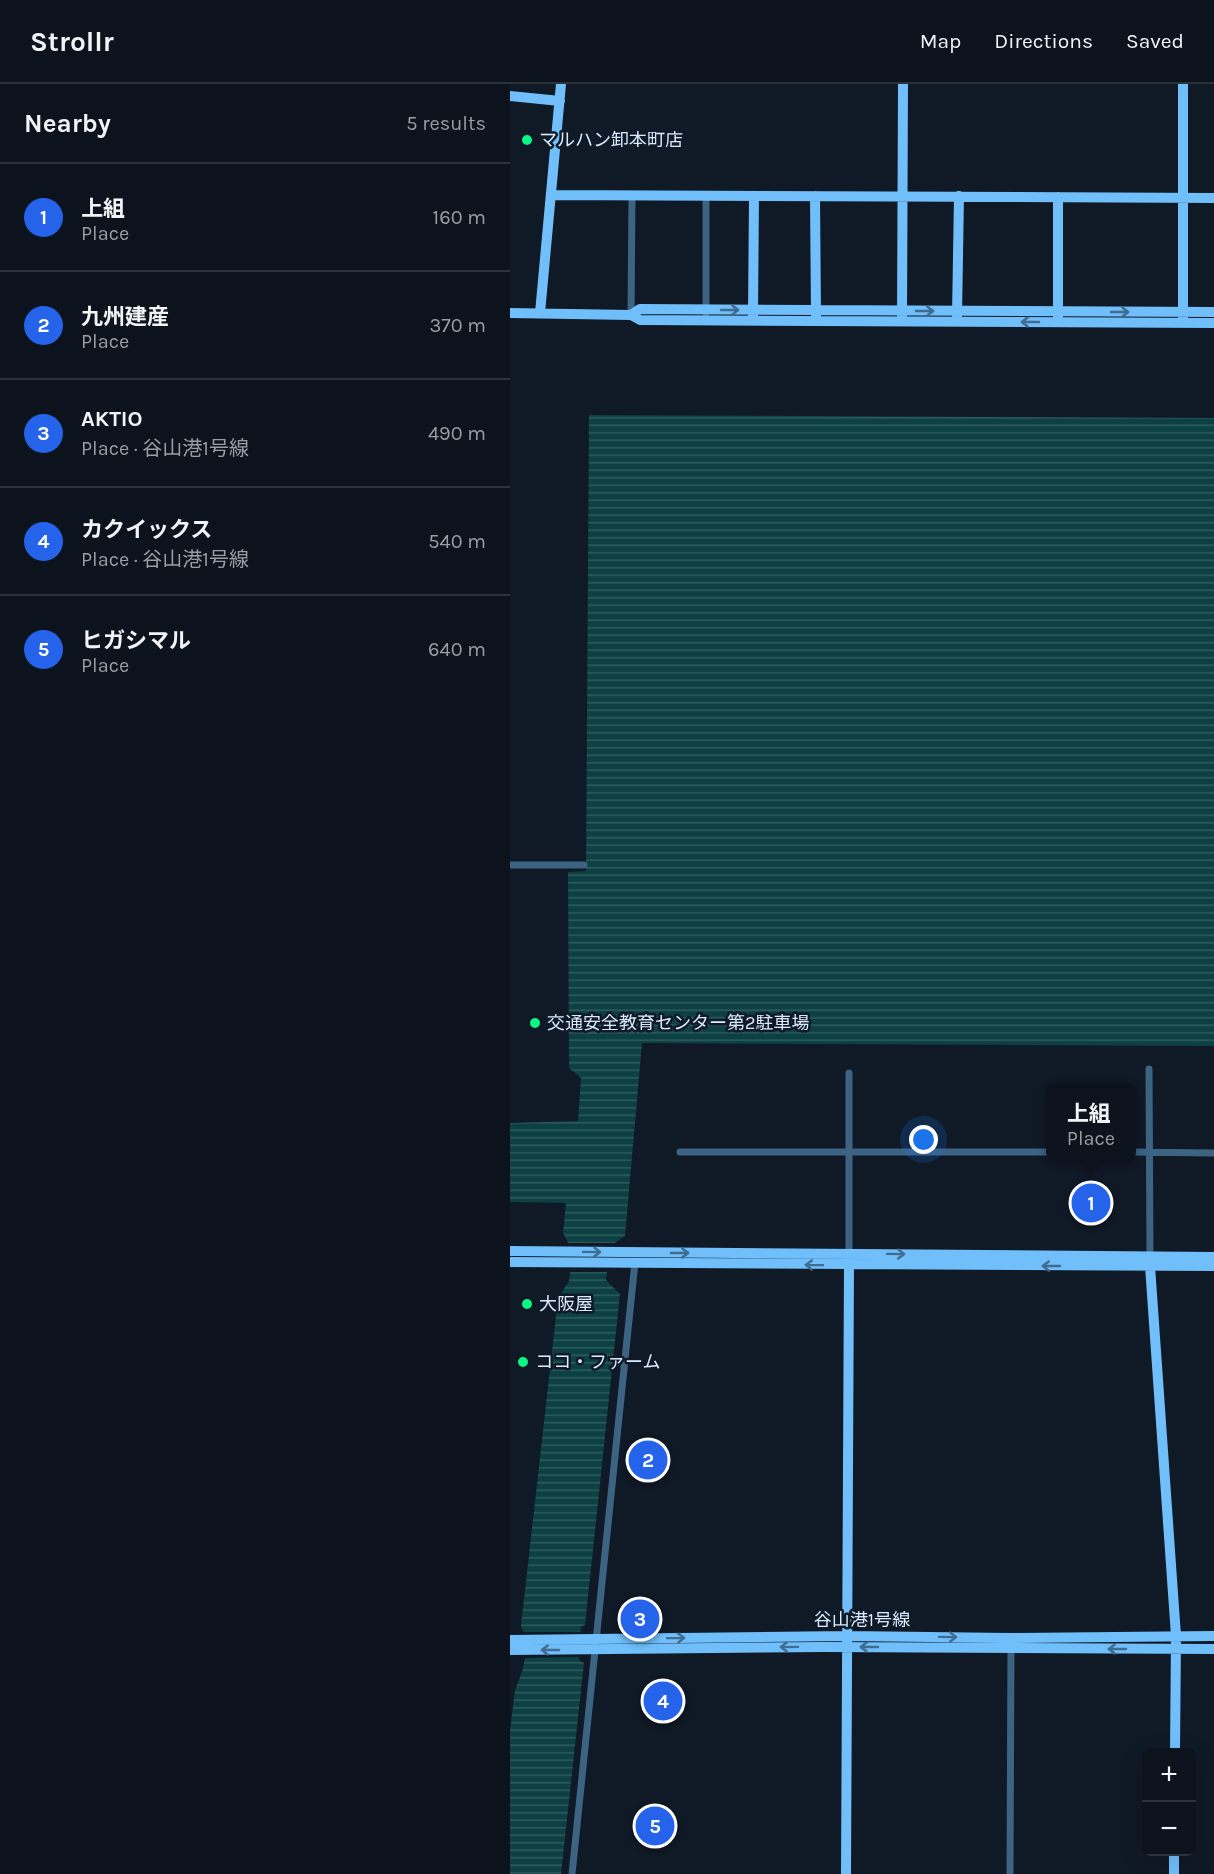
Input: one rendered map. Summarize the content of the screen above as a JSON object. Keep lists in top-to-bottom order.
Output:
{
  "streets": {
    "street": ["谷山港1号線"]
  },
  "places": [
    "マルハン卸本町店",
    "交通安全教育センター第2駐車場",
    "大阪屋",
    "ココ・ファーム"
  ],
  "page": {
    "header": "Strollr",
    "nav": ["Map", "Directions", "Saved"],
    "heading": ["Nearby", "5 results"],
    "list": [
      {
        "mark": "1",
        "name": "上組",
        "note": "Place",
        "value": "160 m"
      },
      {
        "mark": "2",
        "name": "九州建産",
        "note": "Place",
        "value": "370 m"
      },
      {
        "mark": "3",
        "name": "AKTIO",
        "note": "Place · 谷山港1号線",
        "value": "490 m"
      },
      {
        "mark": "4",
        "name": "カクイックス",
        "note": "Place · 谷山港1号線",
        "value": "540 m"
      },
      {
        "mark": "5",
        "name": "ヒガシマル",
        "note": "Place",
        "value": "640 m"
      }
    ],
    "popup": ["上組", "Place"],
    "pins": [
      "1",
      "2",
      "3",
      "4",
      "5"
    ],
    "map_buttons": ["+", "−"]
  }
}
